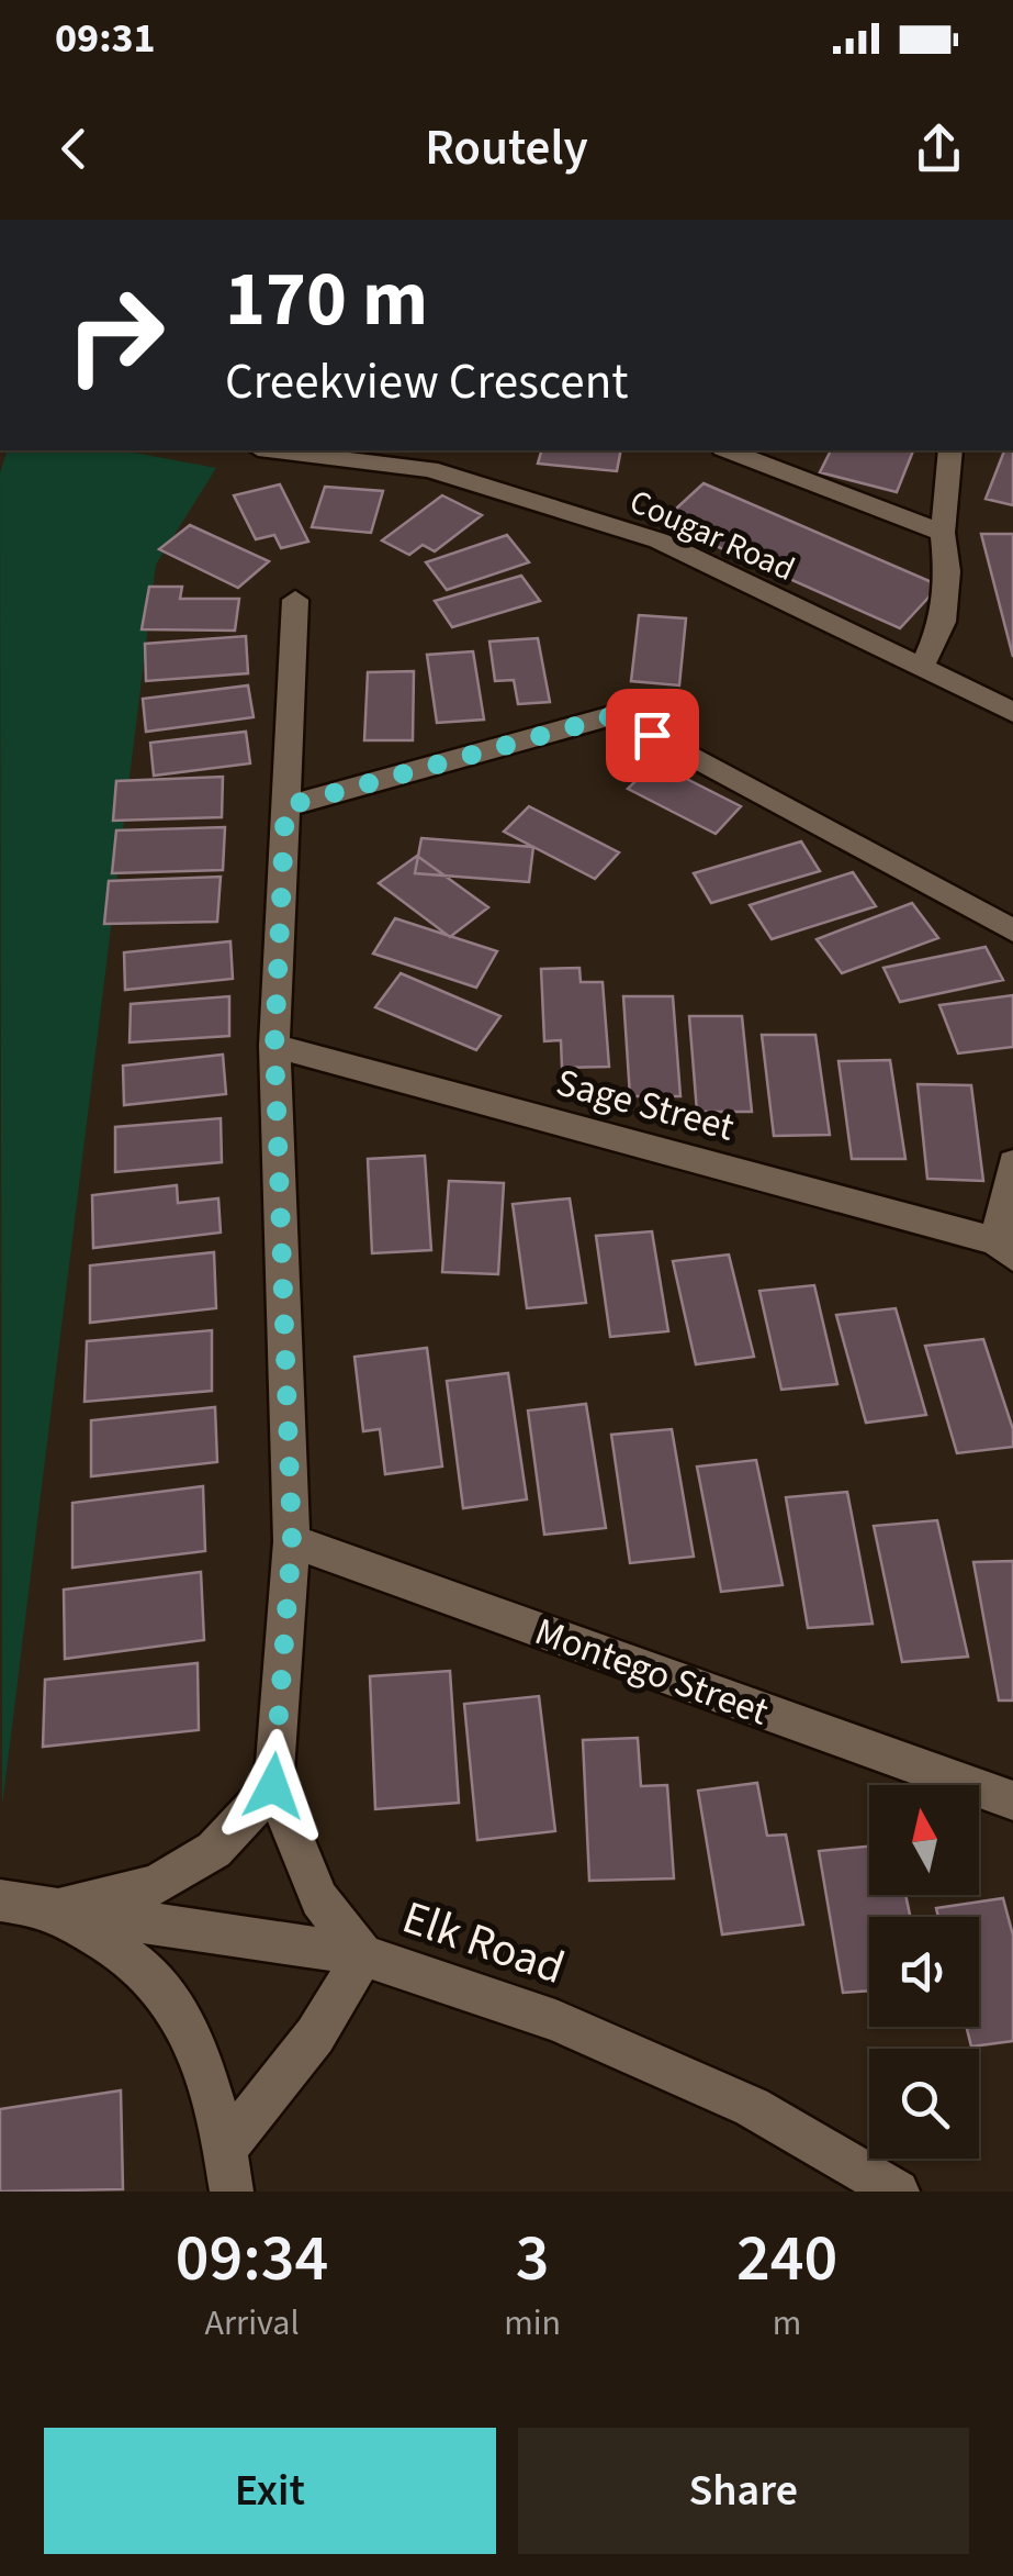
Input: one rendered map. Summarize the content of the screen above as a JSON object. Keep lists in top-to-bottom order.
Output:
{
  "streets": {
    "street": [
      "Cougar Road",
      "Sage Street",
      "Montego Street",
      "Elk Road"
    ]
  },
  "north": "top",
  "page": {
    "status": "09:31",
    "header": "Routely",
    "turn": ["170 m", "Creekview Crescent"],
    "eta": [
      "09:34",
      "Arrival",
      "3",
      "min",
      "240",
      "m"
    ],
    "buttons": ["Exit", "Share"]
  }
}
